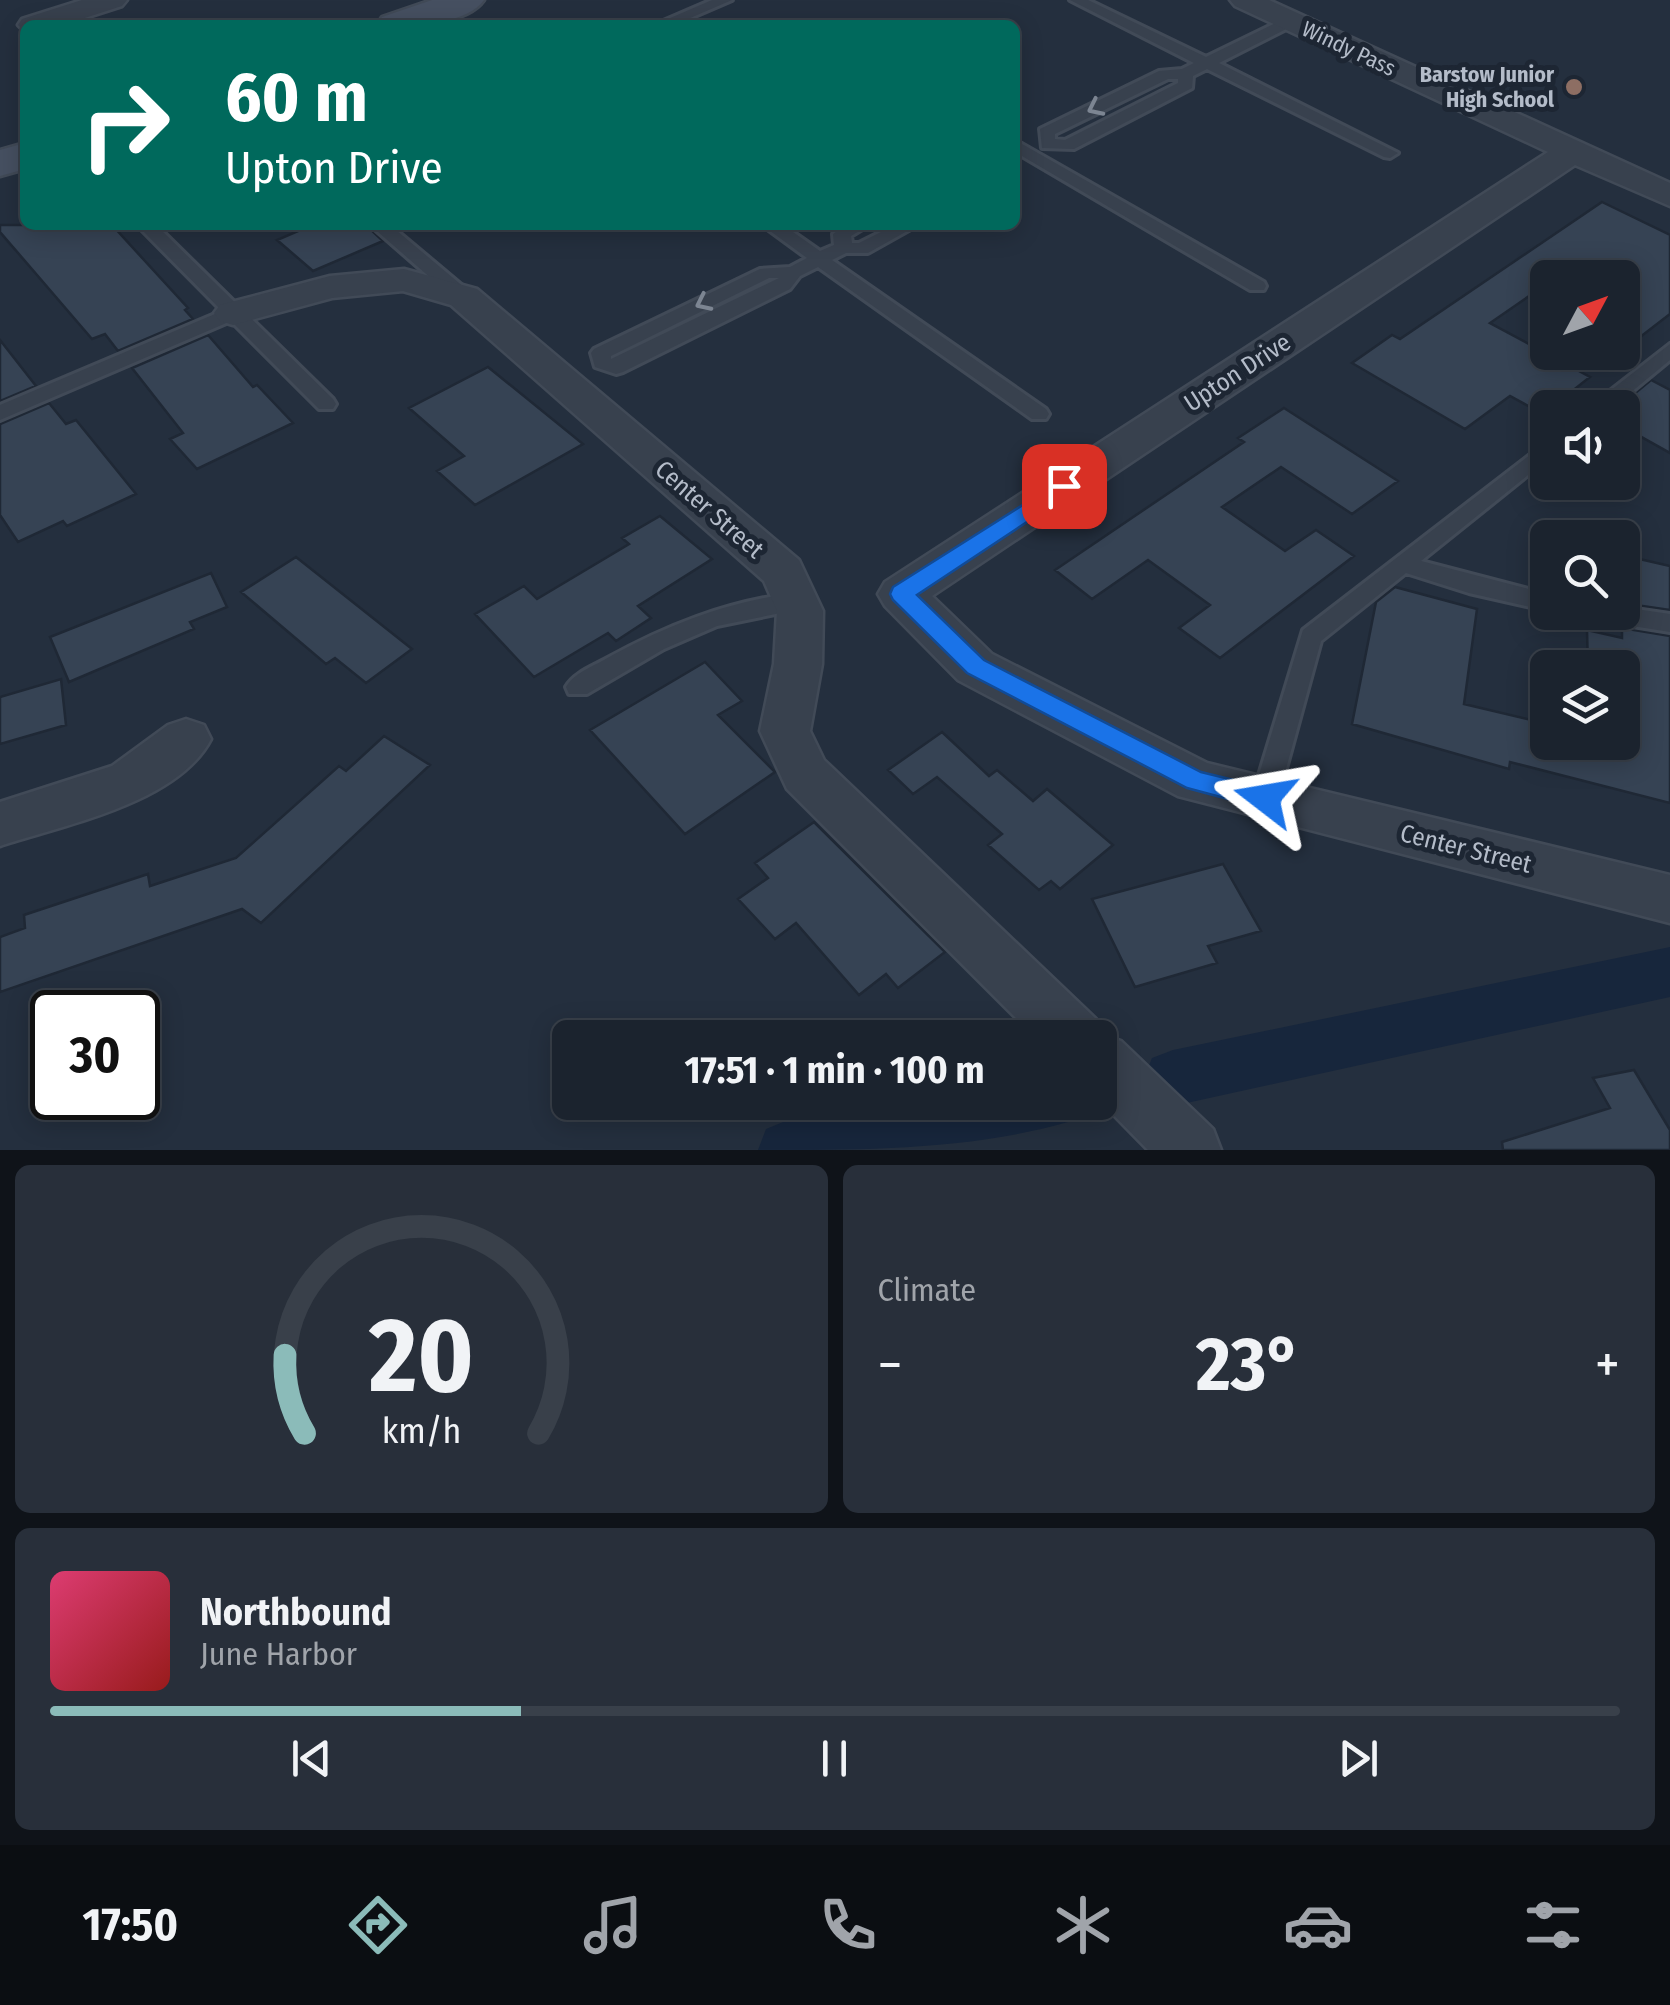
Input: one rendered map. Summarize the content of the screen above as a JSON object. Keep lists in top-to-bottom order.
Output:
{
  "streets": {
    "street": ["Windy Pass", "Upton Drive", "Center Street"]
  },
  "crossings": [
    ["Windy Pass", "Upton Drive"],
    ["Upton Drive", "Center Street"]
  ],
  "places": ["Barstow Junior High School"],
  "north": "top right",
  "page": {
    "turn": ["60 m", "Upton Drive"],
    "limit": "30",
    "trip": "17:51 · 1 min · 100 m",
    "tile": "Climate",
    "heat": ["−", "23°", "+"],
    "song": ["Northbound", "June Harbor"],
    "tabs": "17:50",
    "gauge": ["20", "km/h"]
  }
}
